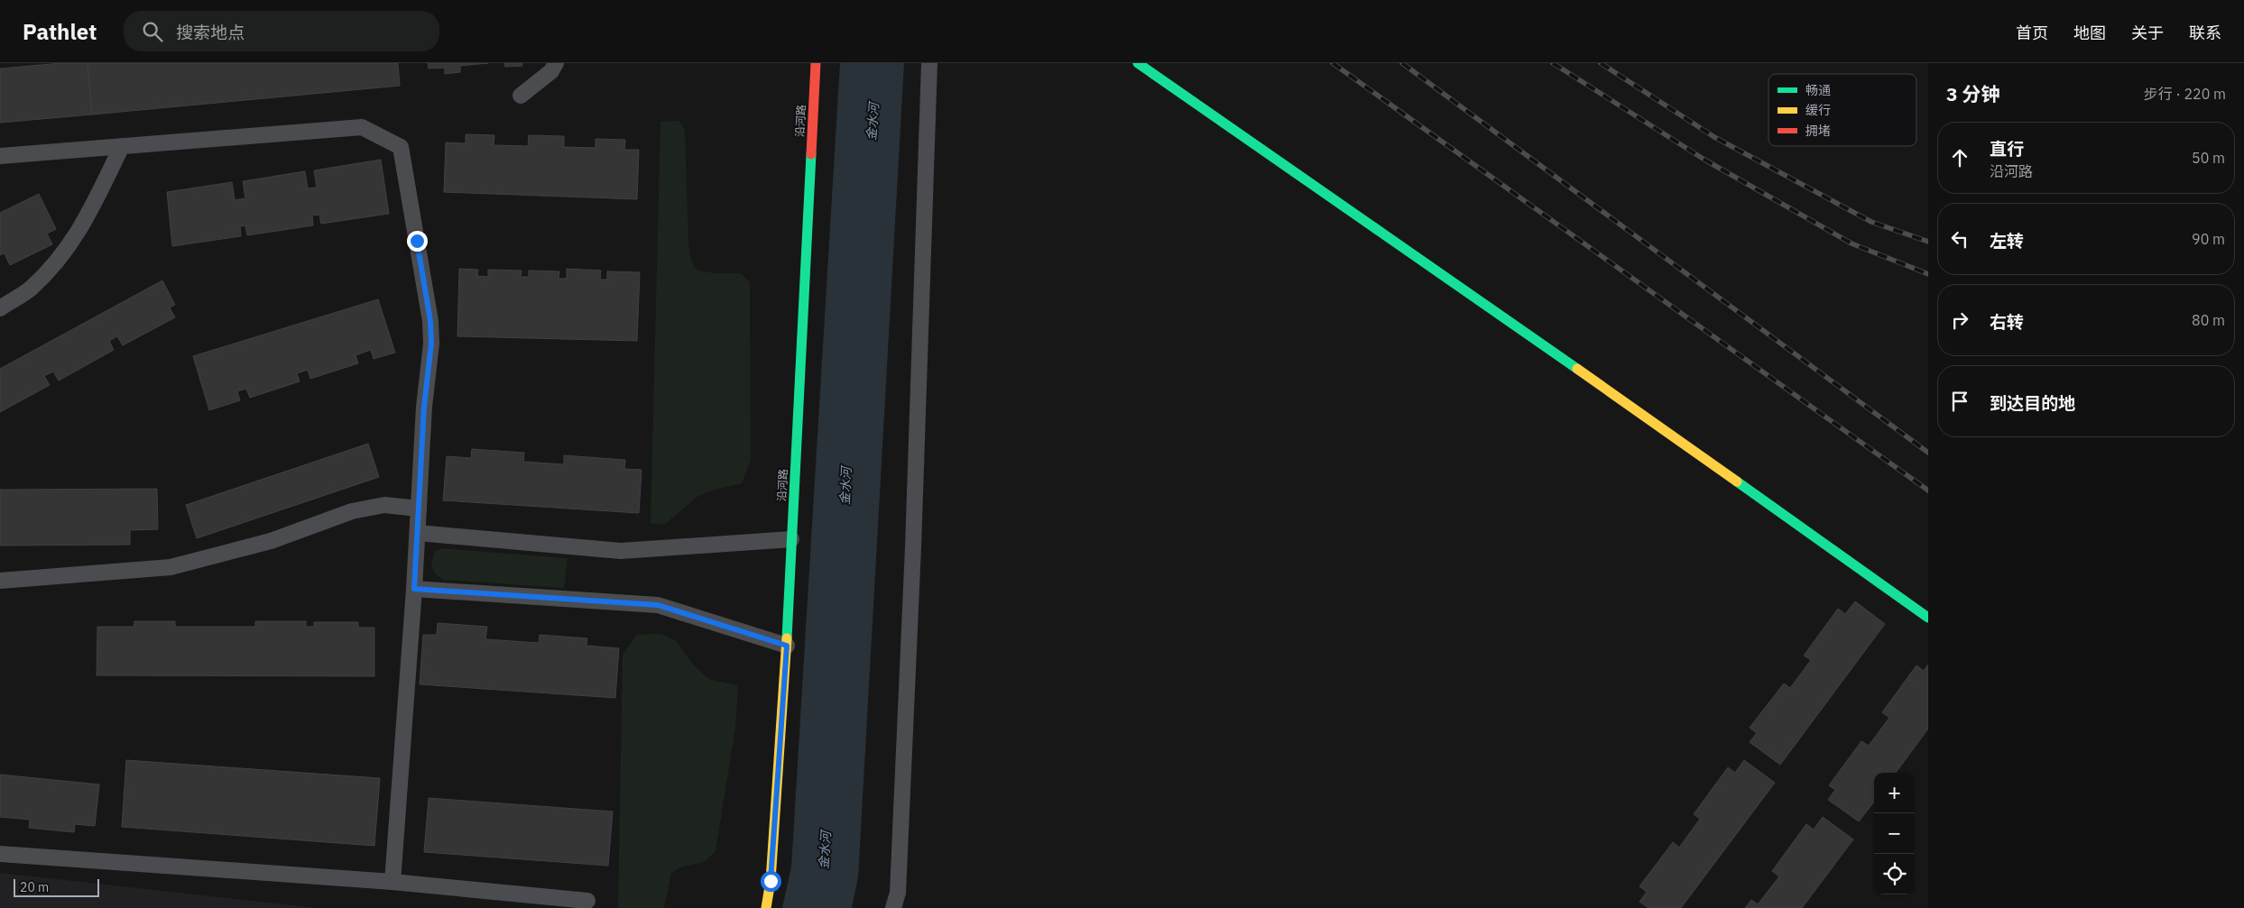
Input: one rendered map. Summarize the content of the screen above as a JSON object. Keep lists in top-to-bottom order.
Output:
{
  "streets": {
    "street": ["沿河路"]
  },
  "water": ["金水河"],
  "legend": ["畅通", "缓行", "拥堵"],
  "scale_bar": "20 m",
  "page": {
    "header": "Pathlet",
    "search": "搜索地点",
    "nav": [
      "首页",
      "地图",
      "关于",
      "联系"
    ],
    "heading": ["3 分钟", "步行 · 220 m"],
    "list": [
      ["直行", "沿河路", "50 m"],
      ["左转", "90 m"],
      ["右转", "80 m"],
      "到达目的地"
    ],
    "map_buttons": ["+", "−"],
    "scale": "20 m"
  }
}
